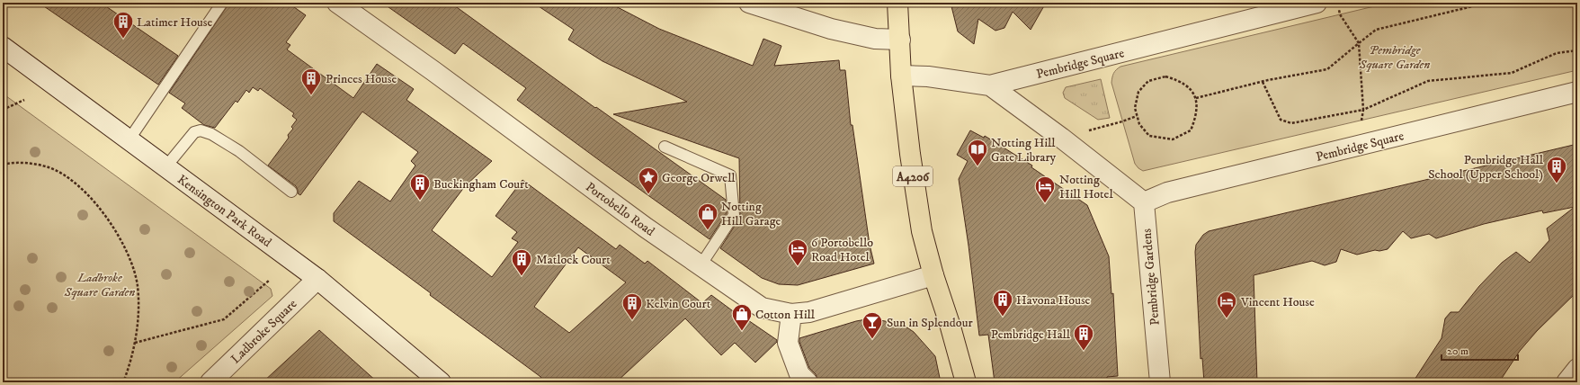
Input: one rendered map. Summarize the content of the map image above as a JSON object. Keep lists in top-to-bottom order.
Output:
{
  "streets": {
    "main road": ["A4206"],
    "street": [
      "Pembridge Square",
      "Portobello Road",
      "Kensington Park Road",
      "Pembridge Gardens",
      "Ladbroke Square"
    ]
  },
  "crossings": [
    ["Pembridge Square", "A4206"],
    ["Pembridge Square", "Pembridge Gardens"],
    ["A4206", "Portobello Road"],
    ["Kensington Park Road", "Ladbroke Square"]
  ],
  "parks": ["Pembridge Square Garden", "Ladbroke Square Garden"],
  "places": {
    "building": [
      "Latimer House",
      "Princes House",
      "Pembridge Hall School (Upper School)",
      "Buckingham Court",
      "Matlock Court",
      "Havona House",
      "Kelvin Court",
      "Pembridge Hall"
    ],
    "library": ["Notting Hill Gate Library"],
    "place": ["George Orwell"],
    "hotel": ["Notting Hill Hotel", "6 Portobello Road Hotel", "Vincent House"],
    "shop": ["Notting Hill Garage", "Cotton Hill"],
    "bar": ["Sun in Splendour"]
  },
  "scale_bar": "20 m"
}
